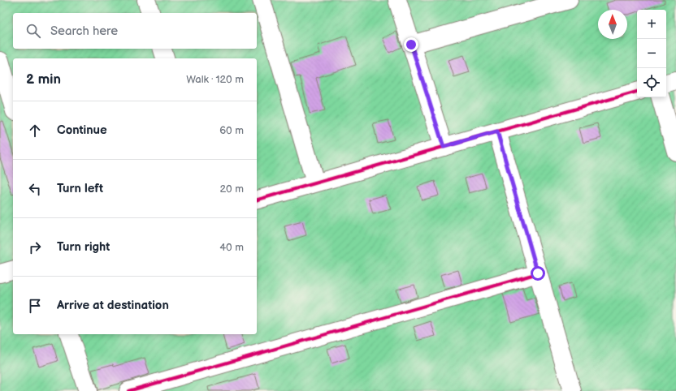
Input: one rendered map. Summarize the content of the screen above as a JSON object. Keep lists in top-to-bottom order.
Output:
{
  "north": "top",
  "page": {
    "map_buttons": ["+", "−"],
    "search": "Search here",
    "heading": ["2 min", "Walk · 120 m"],
    "list": [
      ["Continue", "60 m"],
      ["Turn left", "20 m"],
      ["Turn right", "40 m"],
      "Arrive at destination"
    ]
  }
}
